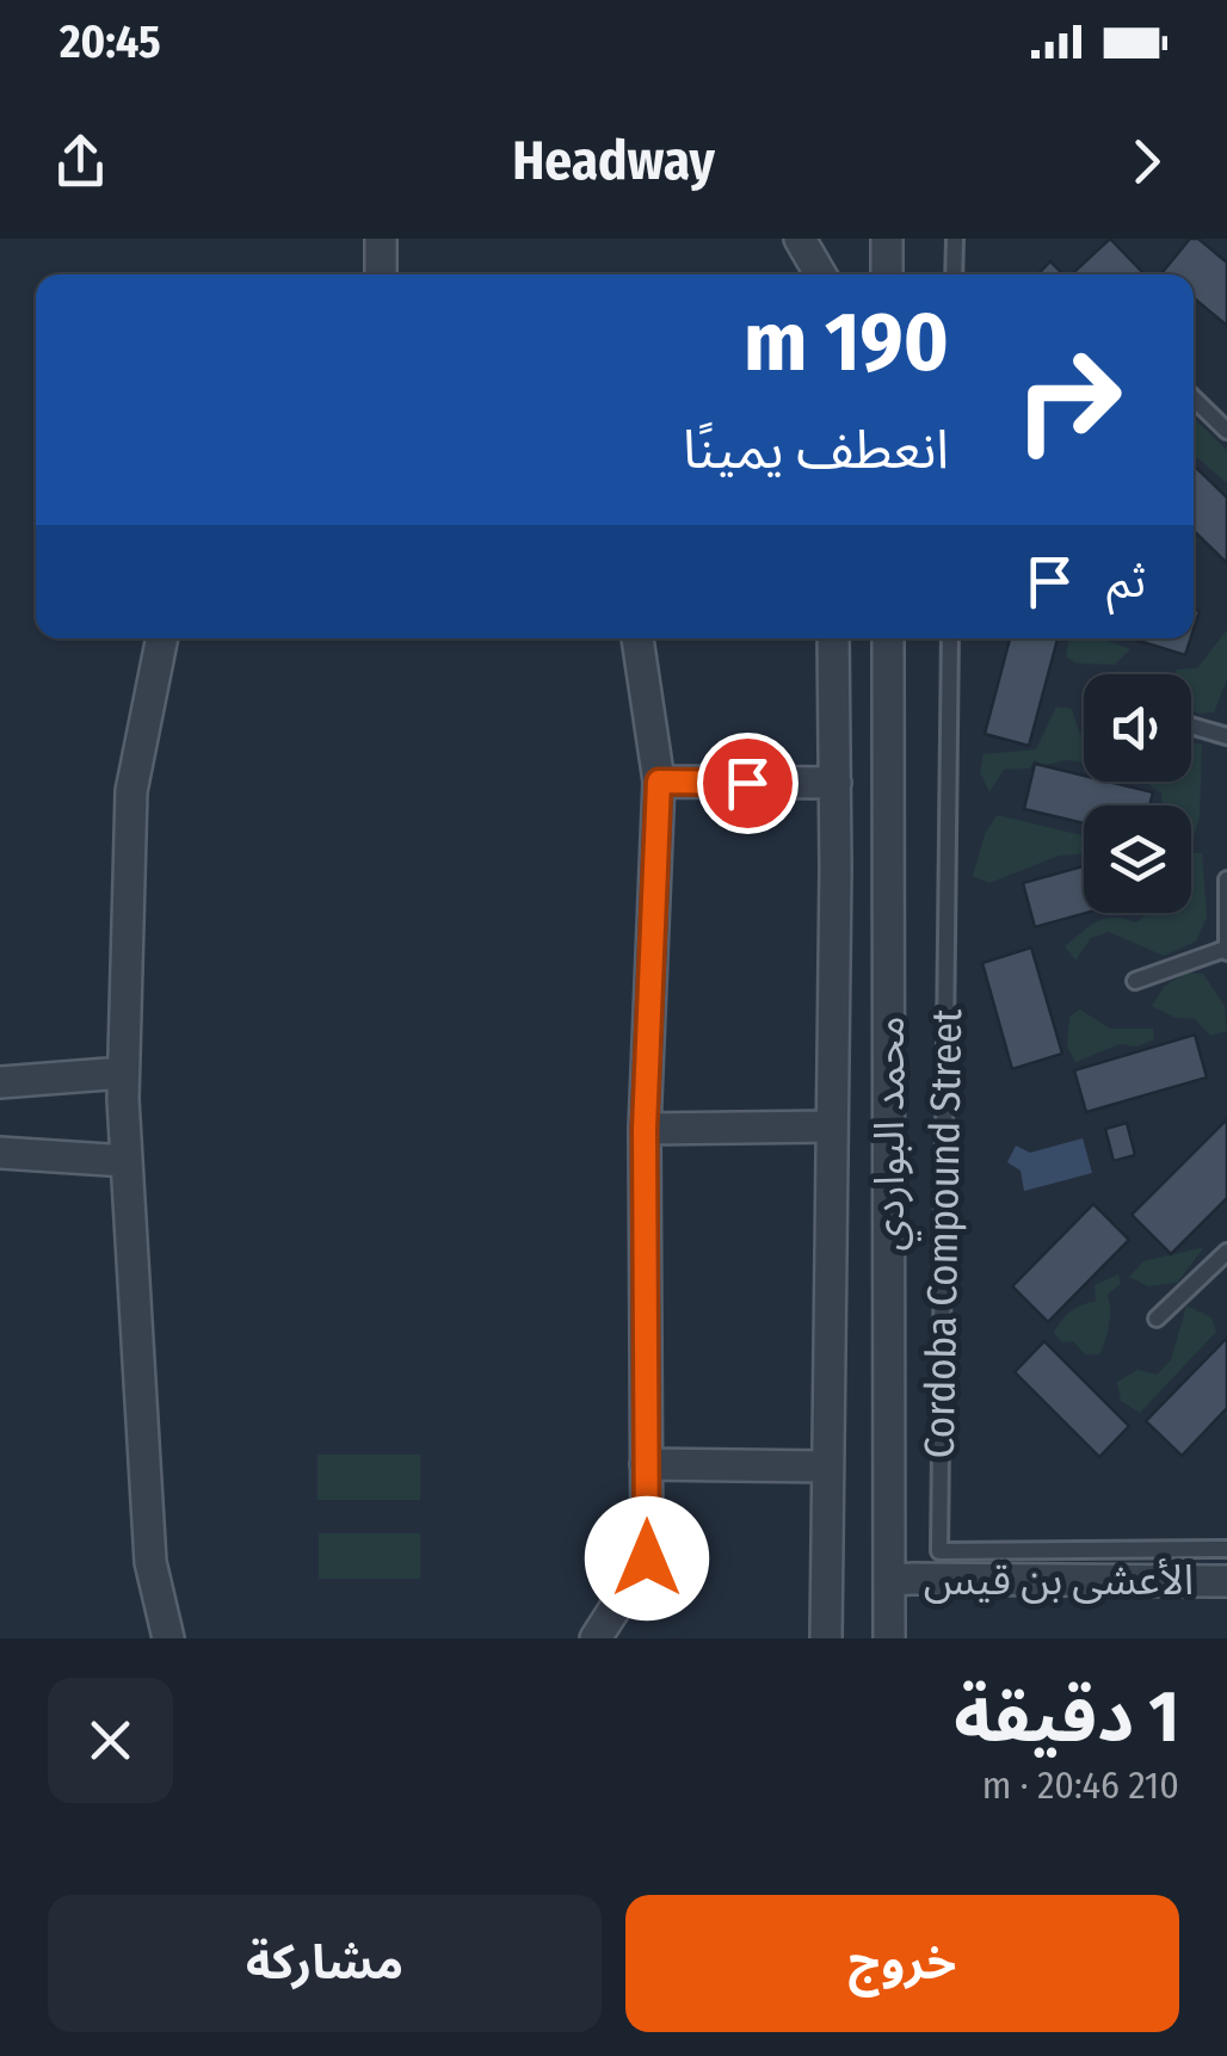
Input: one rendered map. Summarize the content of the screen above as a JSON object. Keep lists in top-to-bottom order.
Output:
{
  "streets": {
    "street": ["محمد البواردي", "الأعشى بن قيس"],
    "lane": ["Cordoba Compound Street"]
  },
  "crossings": [
    ["محمد البواردي", "الأعشى بن قيس"]
  ],
  "page": {
    "status": "20:45",
    "header": "Headway",
    "turn": ["190 m", "انعطف يمينًا"],
    "then": "ثم",
    "heading": ["1 دقيقة", "210 m · 20:46"],
    "buttons": ["خروج", "مشاركة"]
  }
}
